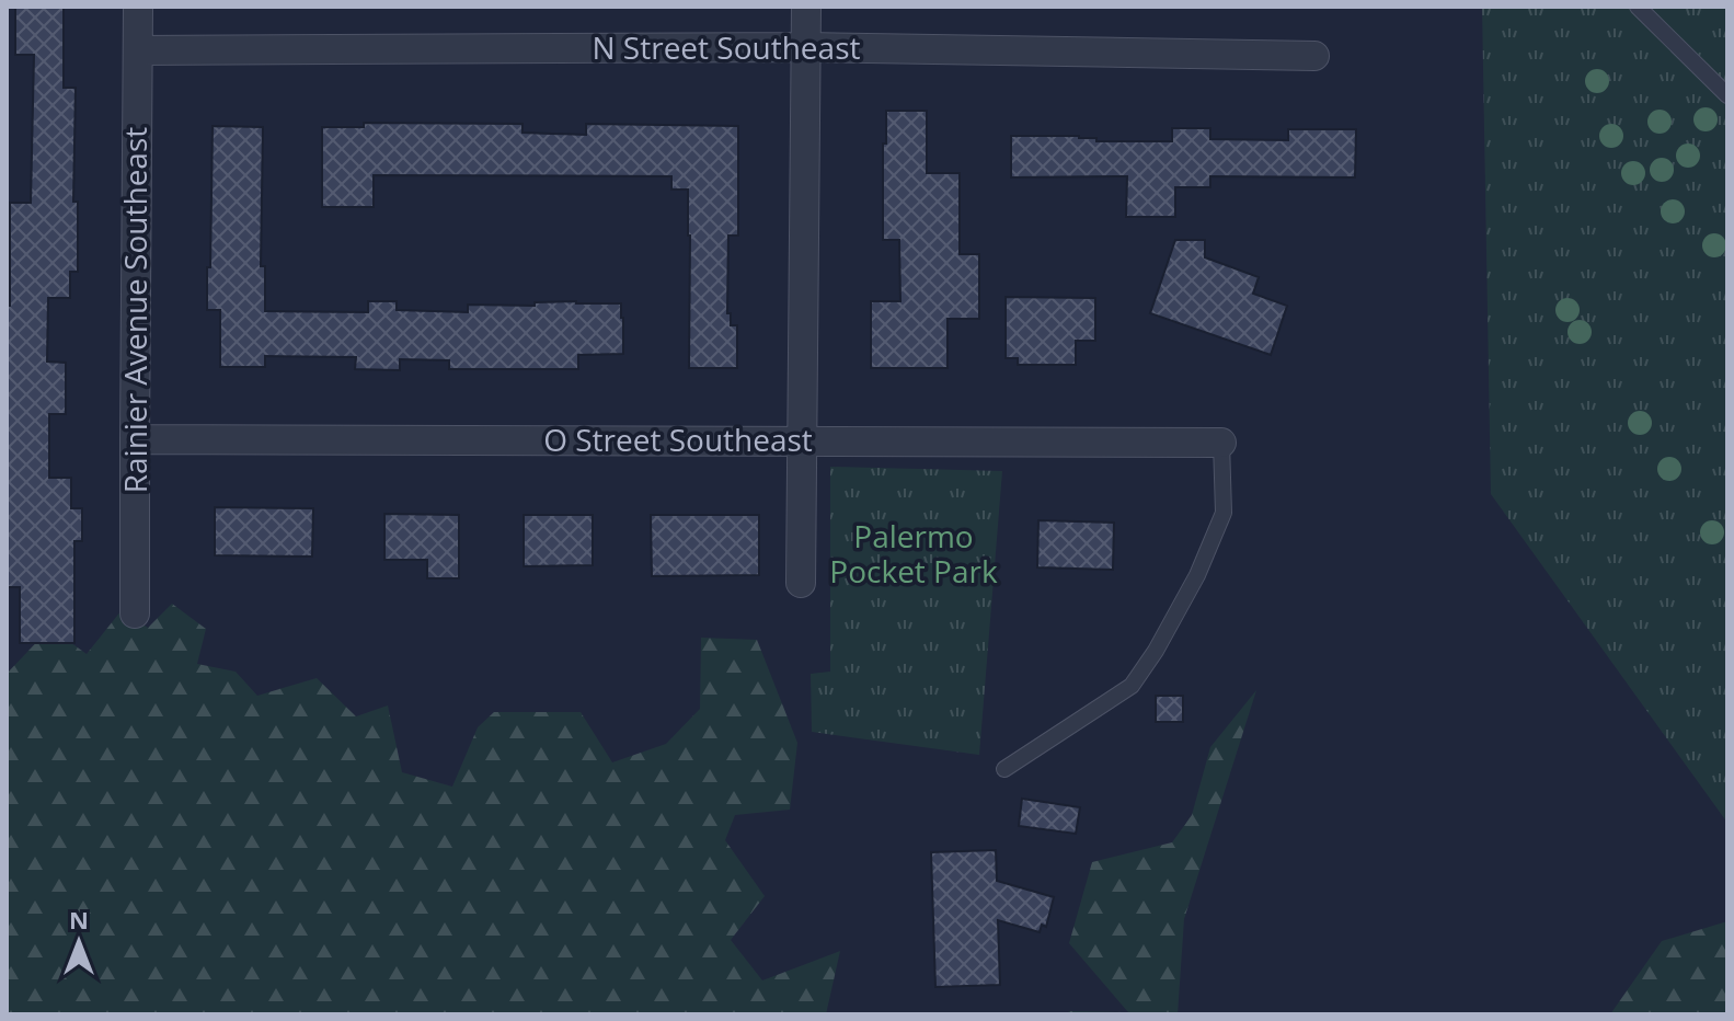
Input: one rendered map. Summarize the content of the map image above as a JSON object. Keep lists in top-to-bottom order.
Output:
{
  "streets": {
    "street": ["N Street Southeast", "Rainier Avenue Southeast", "O Street Southeast"]
  },
  "crossings": [
    ["N Street Southeast", "Rainier Avenue Southeast"],
    ["Rainier Avenue Southeast", "O Street Southeast"]
  ],
  "parks": ["Palermo Pocket Park"],
  "north": "top"
}
